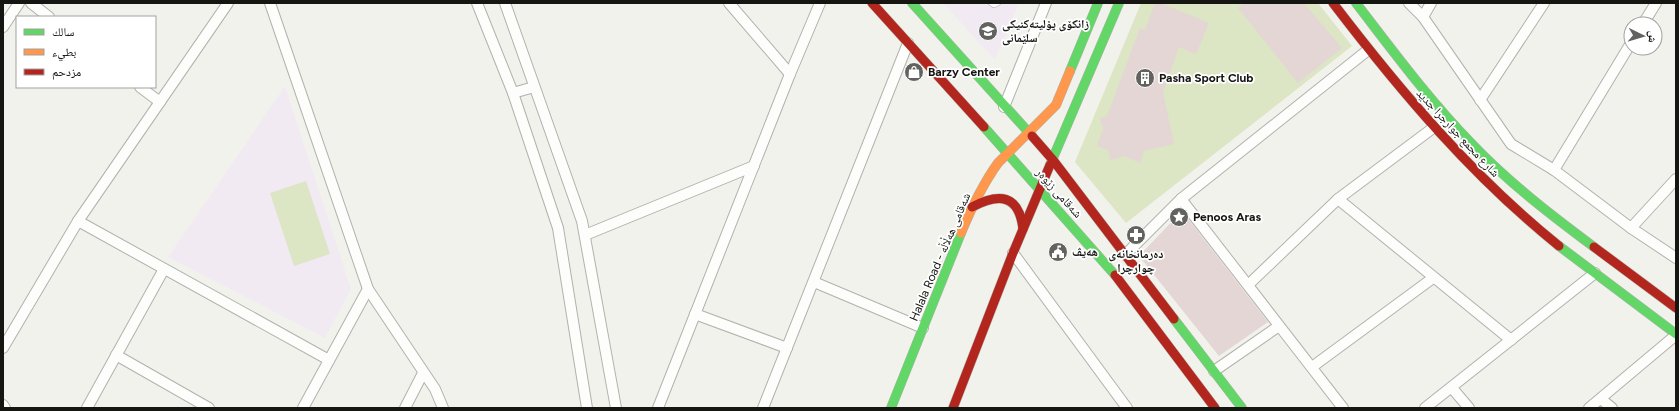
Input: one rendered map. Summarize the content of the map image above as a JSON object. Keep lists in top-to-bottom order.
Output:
{
  "streets": {
    "street": ["شارع مجمع جوارجرا جديد", "شەقامی زێوەر", "Halala Road - شەقامی هەڵاڵە"]
  },
  "crossings": [
    ["شەقامی زێوەر", "Halala Road - شەقامی هەڵاڵە"]
  ],
  "places": {
    "school or university": ["زانکۆی پۆلیتەکنیکی سلێمانی"],
    "shop": ["Barzy Center"],
    "building": ["Pasha Sport Club"],
    "place": ["Penoos Aras"],
    "pharmacy": ["دەرمانخانەی چوارچرا"],
    "public building": ["ھەیڤ"]
  },
  "legend": ["سالك", "بطيء", "مزدحم"],
  "north": "right"
}
